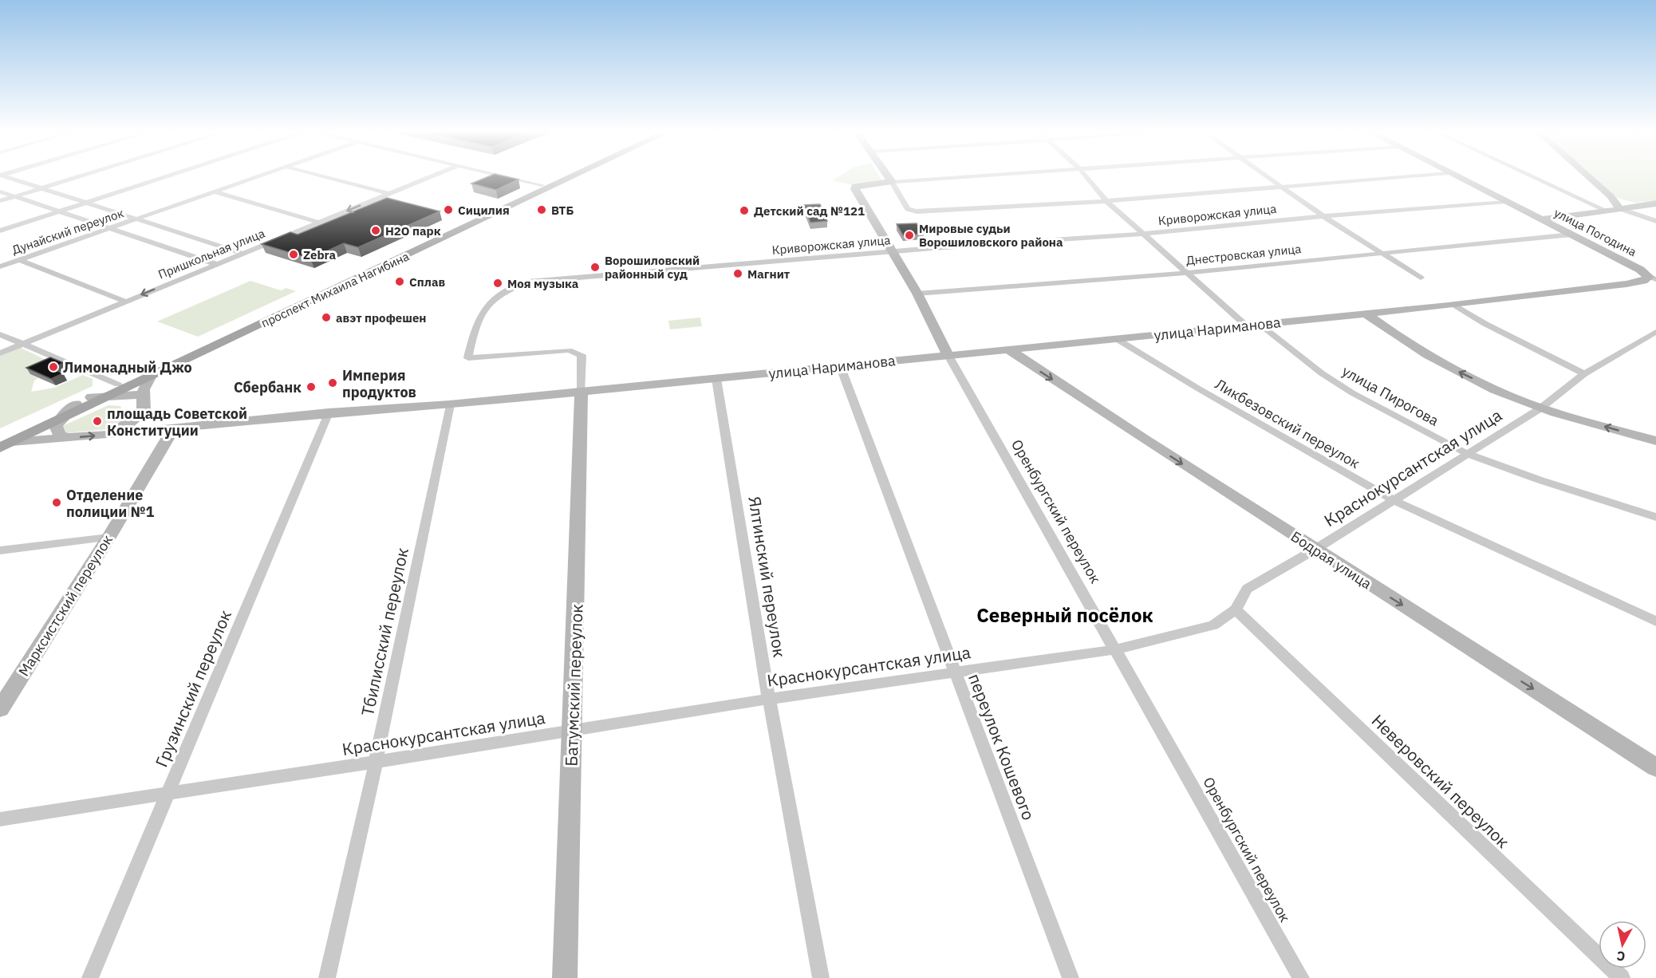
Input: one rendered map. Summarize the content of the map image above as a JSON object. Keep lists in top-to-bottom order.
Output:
{
  "streets": {
    "main road": ["проспект Михаила Нагибина"],
    "street": [
      "Криворожская улица",
      "Дунайский переулок",
      "улица Погодина",
      "Пришкольная улица",
      "Днестровская улица",
      "улица Нариманова",
      "улица Пирогова",
      "Ликбезовский переулок",
      "Краснокурсантская улица",
      "Оренбургский переулок",
      "Бодрая улица",
      "Ялтинский переулок",
      "Марксистский переулок",
      "Тбилисский переулок",
      "Батумский переулок",
      "Грузинский переулок",
      "переулок Кошевого",
      "Неверовский переулок"
    ]
  },
  "crossings": [
    ["Криворожская улица", "улица Погодина"],
    ["Криворожская улица", "улица Нариманова"],
    ["Криворожская улица", "Оренбургский переулок"],
    ["Криворожская улица", "Батумский переулок"],
    ["улица Погодина", "Днестровская улица"],
    ["улица Погодина", "улица Нариманова"],
    ["Днестровская улица", "Оренбургский переулок"],
    ["проспект Михаила Нагибина", "улица Нариманова"],
    ["улица Нариманова", "улица Пирогова"],
    ["улица Нариманова", "Ликбезовский переулок"],
    ["улица Нариманова", "Оренбургский переулок"],
    ["улица Нариманова", "Бодрая улица"],
    ["улица Нариманова", "Ялтинский переулок"],
    ["улица Нариманова", "Марксистский переулок"],
    ["улица Нариманова", "Тбилисский переулок"],
    ["улица Нариманова", "Батумский переулок"],
    ["улица Нариманова", "Грузинский переулок"],
    ["улица Нариманова", "переулок Кошевого"],
    ["улица Пирогова", "Краснокурсантская улица"],
    ["Ликбезовский переулок", "Краснокурсантская улица"],
    ["Краснокурсантская улица", "Оренбургский переулок"],
    ["Краснокурсантская улица", "Бодрая улица"],
    ["Краснокурсантская улица", "Ялтинский переулок"],
    ["Краснокурсантская улица", "Тбилисский переулок"],
    ["Краснокурсантская улица", "Батумский переулок"],
    ["Краснокурсантская улица", "Грузинский переулок"],
    ["Краснокурсантская улица", "переулок Кошевого"],
    ["Краснокурсантская улица", "Неверовский переулок"]
  ],
  "one_way": ["Пришкольная улица", "Бодрая улица"],
  "districts": ["Северный посёлок"],
  "places": [
    "Сицилия",
    "ВТБ",
    "Детский сад №121",
    "H2O парк",
    "Мировые судьи Ворошиловского района",
    "Zebra",
    "Ворошиловский районный суд",
    "Магнит",
    "Сплав",
    "Моя музыка",
    "авэт профешен",
    "Лимонадный Джо",
    "Империя продуктов",
    "Сбербанк",
    "площадь Советской Конституции",
    "Отделение полиции №1"
  ],
  "north": "bottom"
}
